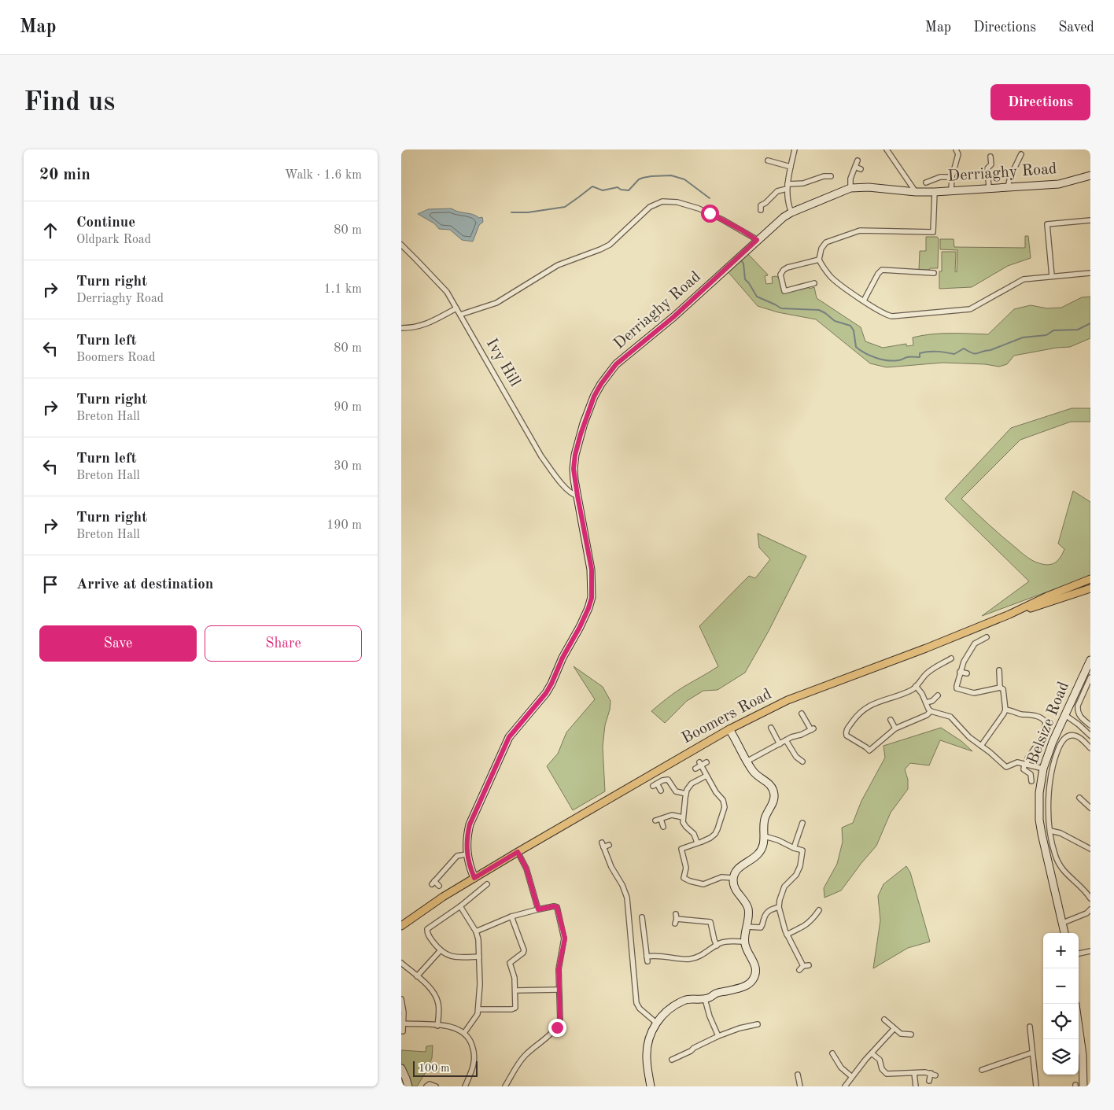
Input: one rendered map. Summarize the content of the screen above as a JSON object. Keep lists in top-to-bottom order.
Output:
{
  "streets": {
    "main road": ["Boomers Road"],
    "street": ["Derriaghy Road", "Ivy Hill", "Belsize Road"]
  },
  "crossings": [
    ["Derriaghy Road", "Ivy Hill"],
    ["Derriaghy Road", "Boomers Road"]
  ],
  "scale_bar": "100 m",
  "page": {
    "header": "Map",
    "nav": ["Map", "Directions", "Saved"],
    "buttons": [
      "Directions",
      ["Save", "Share"]
    ],
    "title": "Find us",
    "heading": ["20 min", "Walk · 1.6 km"],
    "list": [
      ["Continue", "Oldpark Road", "80 m"],
      ["Turn right", "Derriaghy Road", "1.1 km"],
      ["Turn left", "Boomers Road", "80 m"],
      ["Turn right", "Breton Hall", "90 m"],
      ["Turn left", "Breton Hall", "30 m"],
      ["Turn right", "Breton Hall", "190 m"],
      "Arrive at destination"
    ],
    "map_buttons": ["+", "−"],
    "scale": "100 m"
  }
}
